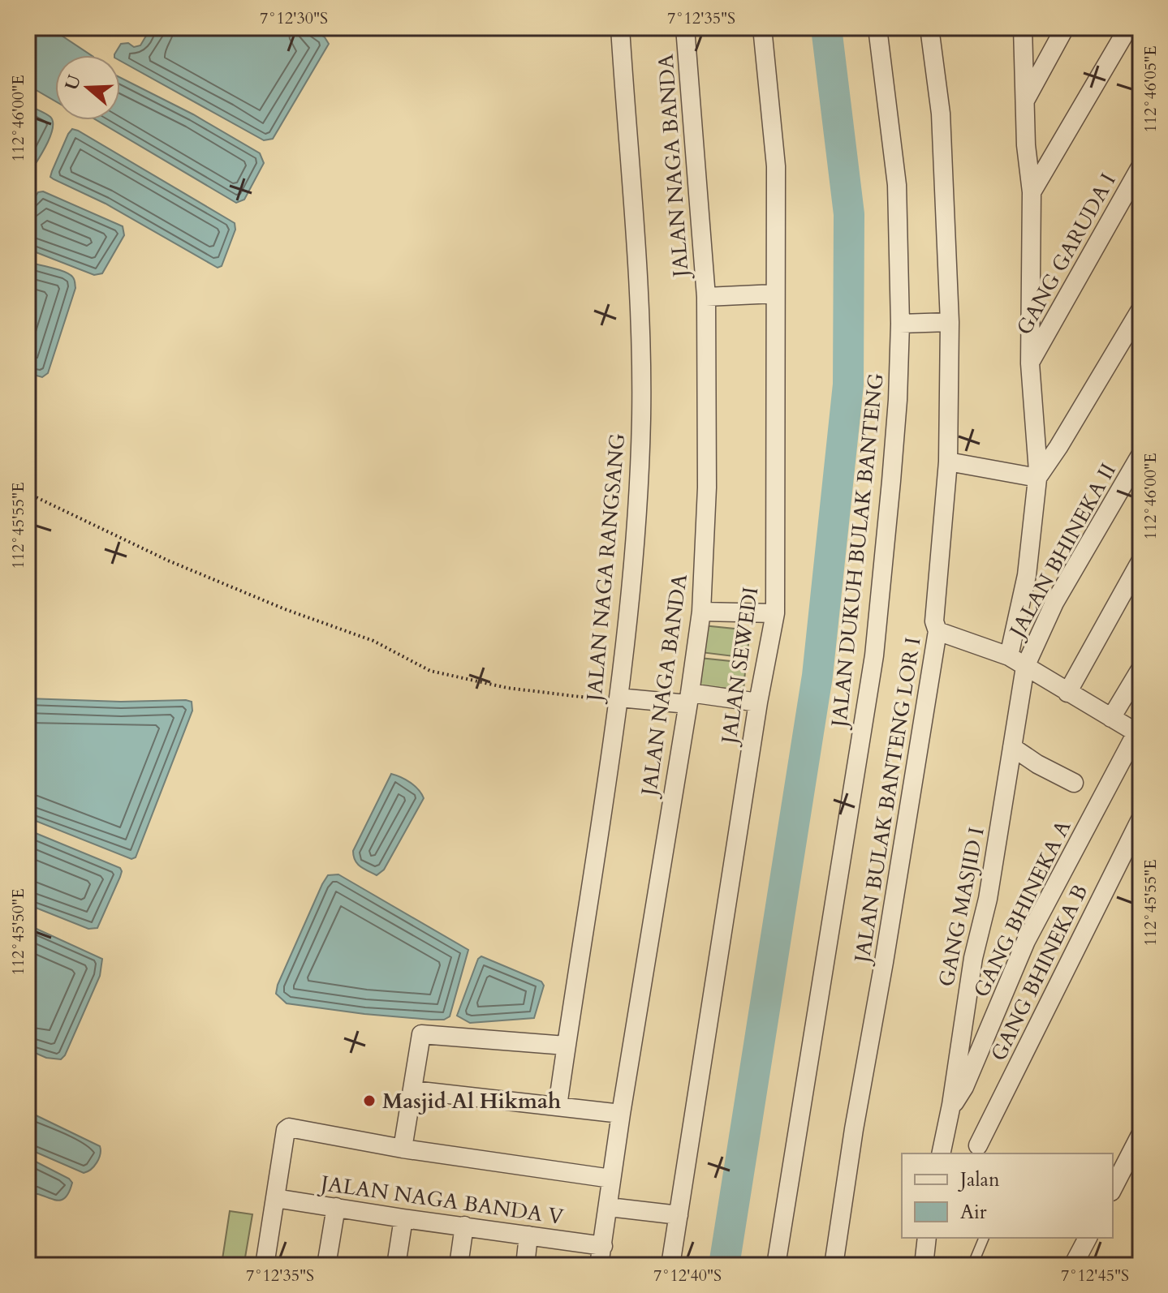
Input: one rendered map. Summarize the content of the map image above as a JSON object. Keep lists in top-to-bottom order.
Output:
{
  "streets": {
    "street": [
      "JALAN NAGA BANDA",
      "GANG GARUDA I",
      "JALAN DUKUH BULAK BANTENG",
      "JALAN BHINEKA II",
      "JALAN NAGA RANGSANG",
      "JALAN SEWEDI",
      "JALAN BULAK BANTENG LOR I",
      "GANG MASJID I",
      "GANG BHINEKA A",
      "GANG BHINEKA B",
      "JALAN NAGA BANDA V"
    ]
  },
  "crossings": [
    ["JALAN NAGA BANDA", "JALAN NAGA BANDA V"],
    ["JALAN BHINEKA II", "GANG MASJID I"],
    ["GANG MASJID I", "GANG BHINEKA A"]
  ],
  "places": ["Masjid Al Hikmah"],
  "legend": ["Jalan", "Air"],
  "north": "left",
  "coordinates": [
    "7°12'30\"S",
    "7°12'35\"S",
    "112°46'05\"E",
    "112°46'00\"E",
    "112°45'55\"E",
    "112°45'50\"E",
    "7°12'40\"S",
    "7°12'45\"S"
  ]
}
